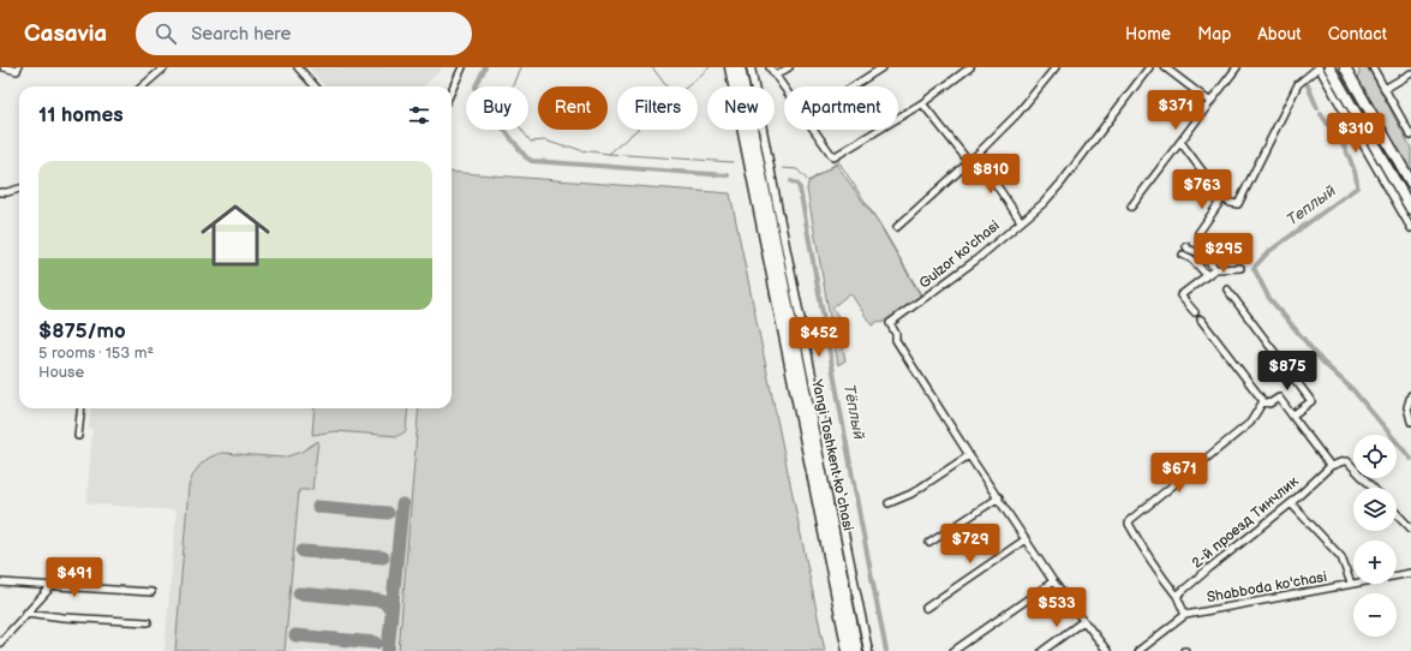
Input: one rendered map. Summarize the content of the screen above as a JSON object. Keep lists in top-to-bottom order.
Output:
{
  "streets": {
    "highway": ["Yangi Toshkent ko‘chasi"],
    "street": ["Gulzor ko'chasi", "2-й проезд Тинчлик", "Shabboda ko'chasi"]
  },
  "water": ["Теплый", "Тёплый"],
  "page": {
    "header": "Casavia",
    "search": "Search here",
    "nav": [
      "Home",
      "Map",
      "About",
      "Contact"
    ],
    "chip": [
      "Buy",
      "Rent",
      "Filters",
      "New",
      "Apartment"
    ],
    "heading": "11 homes",
    "price": [
      "$371",
      "$310",
      "$810",
      "$763",
      "$295",
      "$452",
      "$875",
      "$671",
      "$729",
      "$491",
      "$533"
    ],
    "list": [
      {
        "name": "$875/mo",
        "note": "5 rooms · 153 m² · House"
      }
    ],
    "map_buttons": ["+", "−"]
  }
}
